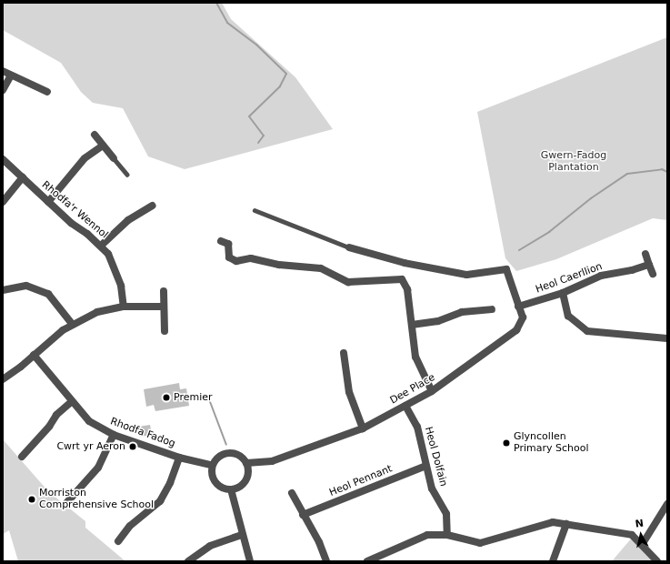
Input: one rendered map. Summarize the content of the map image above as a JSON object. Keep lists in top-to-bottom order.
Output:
{
  "streets": {
    "street": [
      "Rhodfa'r Wennol",
      "Heol Caerllion",
      "Dee Place",
      "Rhodfa Fadog",
      "Heol Dolfain",
      "Heol Pennant"
    ]
  },
  "crossings": [
    ["Heol Caerllion", "Dee Place"],
    ["Dee Place", "Rhodfa Fadog"],
    ["Dee Place", "Heol Dolfain"],
    ["Heol Dolfain", "Heol Pennant"]
  ],
  "parks": ["Gwern-Fadog Plantation"],
  "places": [
    "Premier",
    "Glyncollen Primary School",
    "Cwrt yr Aeron",
    "Morriston Comprehensive School"
  ],
  "north": "top"
}
